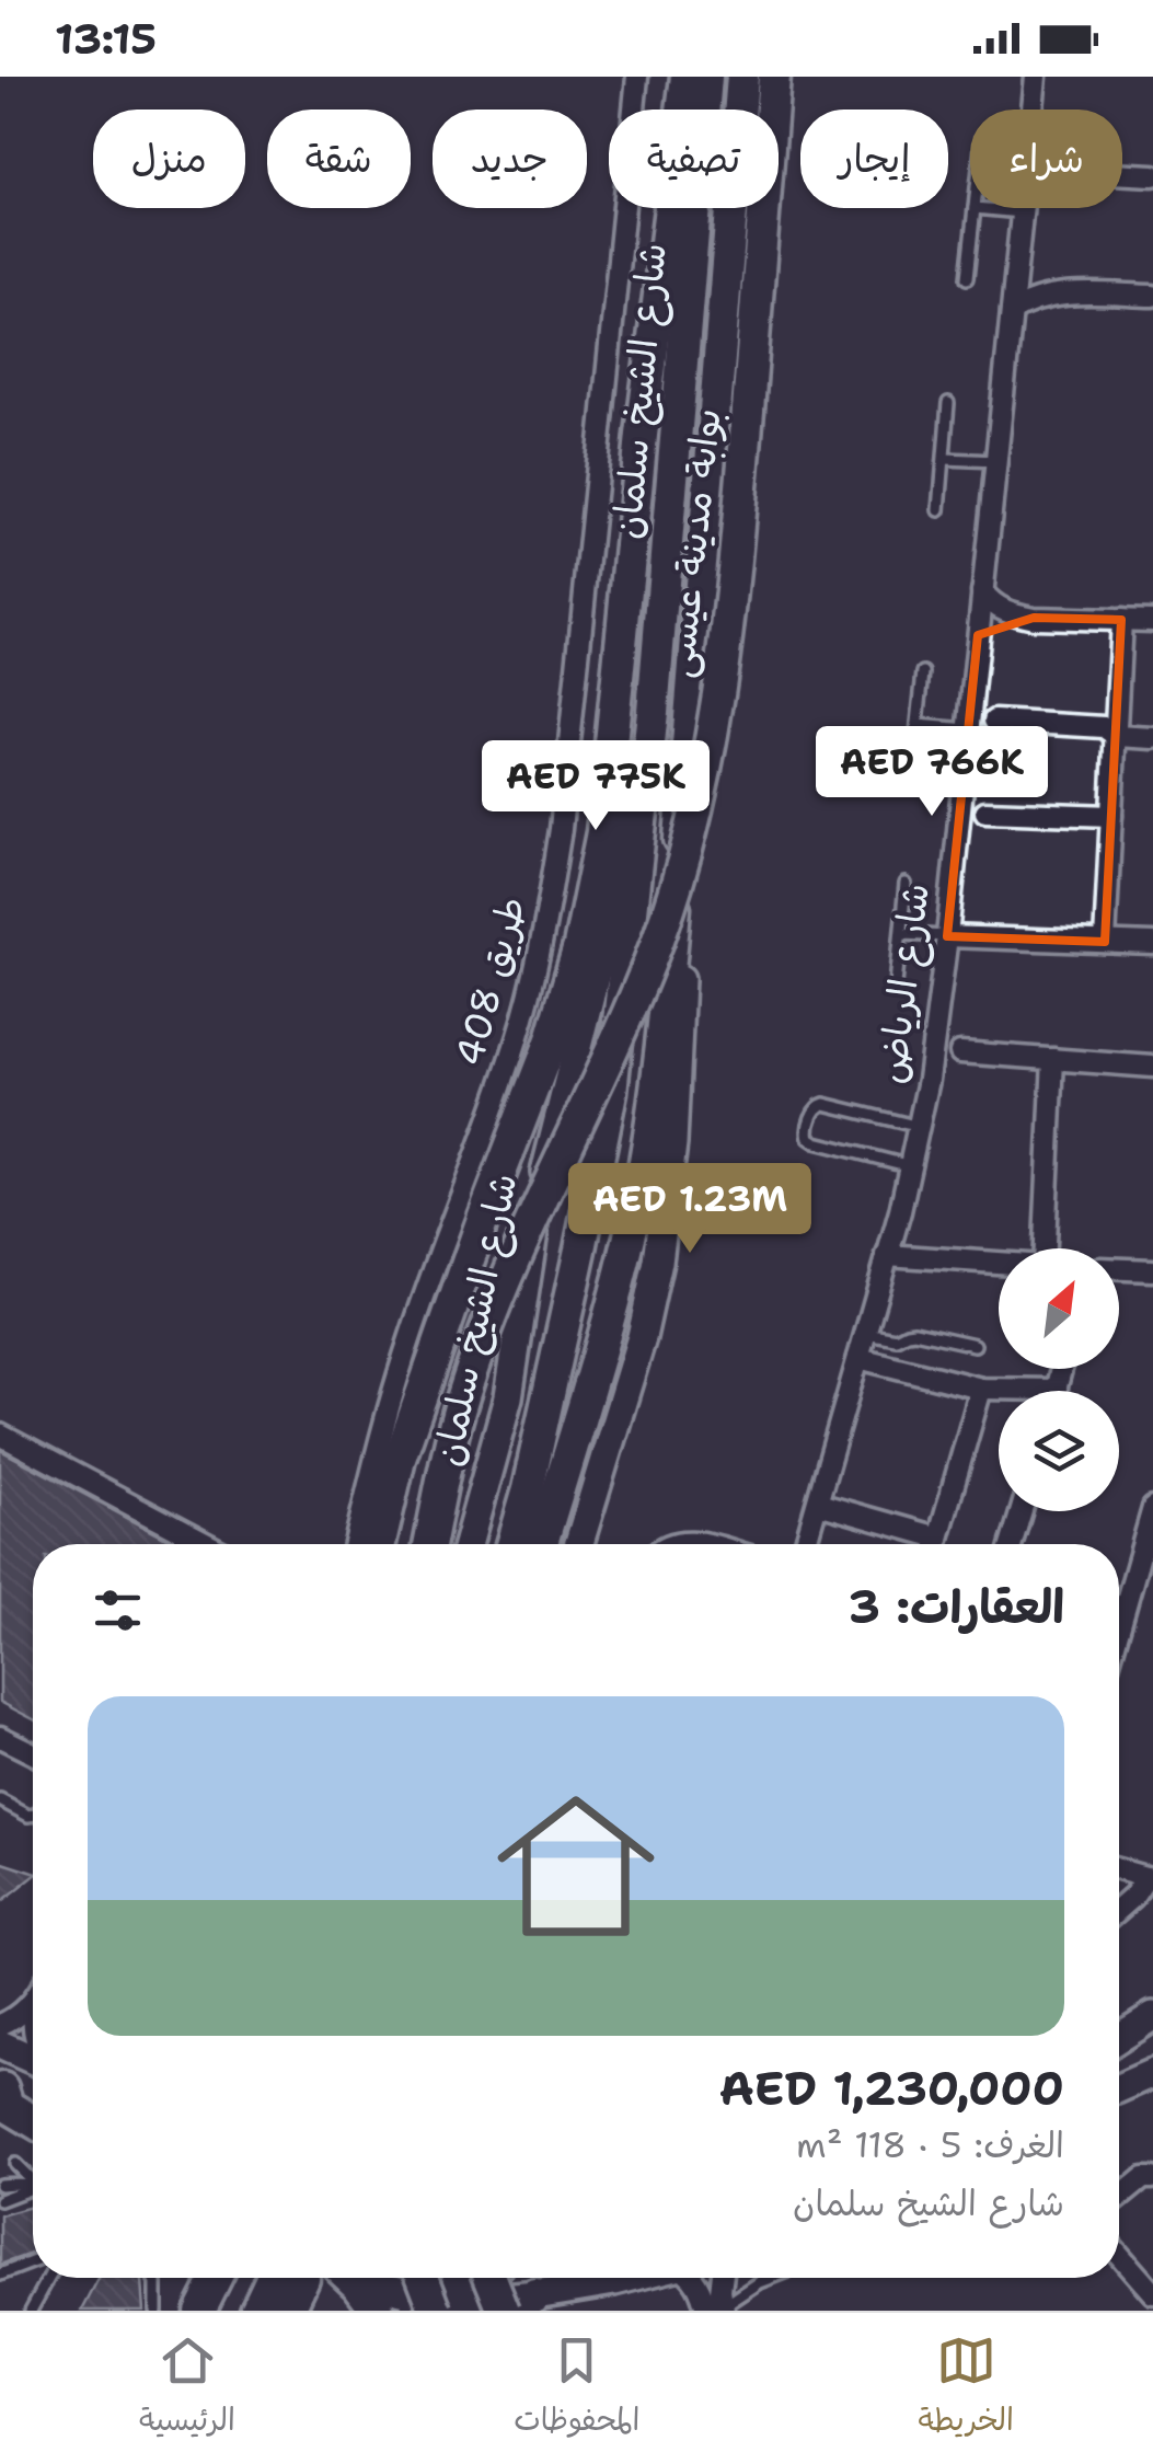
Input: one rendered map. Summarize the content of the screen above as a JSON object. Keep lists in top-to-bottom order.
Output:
{
  "streets": {
    "main road": ["شارع الشيخ سلمان", "بوابة مدينة عيسى"],
    "street": ["طريق 408", "شارع الرياض"]
  },
  "north": "top right",
  "page": {
    "status": "13:15",
    "chip": [
      "شراء",
      "إيجار",
      "تصفية",
      "جديد",
      "شقة",
      "منزل"
    ],
    "price": ["AED 766K", "AED 775K", "AED 1.23M"],
    "heading": "العقارات: 3",
    "list": [
      {
        "name": "AED 1,230,000",
        "note": "الغرف: 5 · 118 m² · شارع الشيخ سلمان"
      }
    ],
    "tabs": ["الخريطة", "المحفوظات", "الرئيسية"]
  }
}
